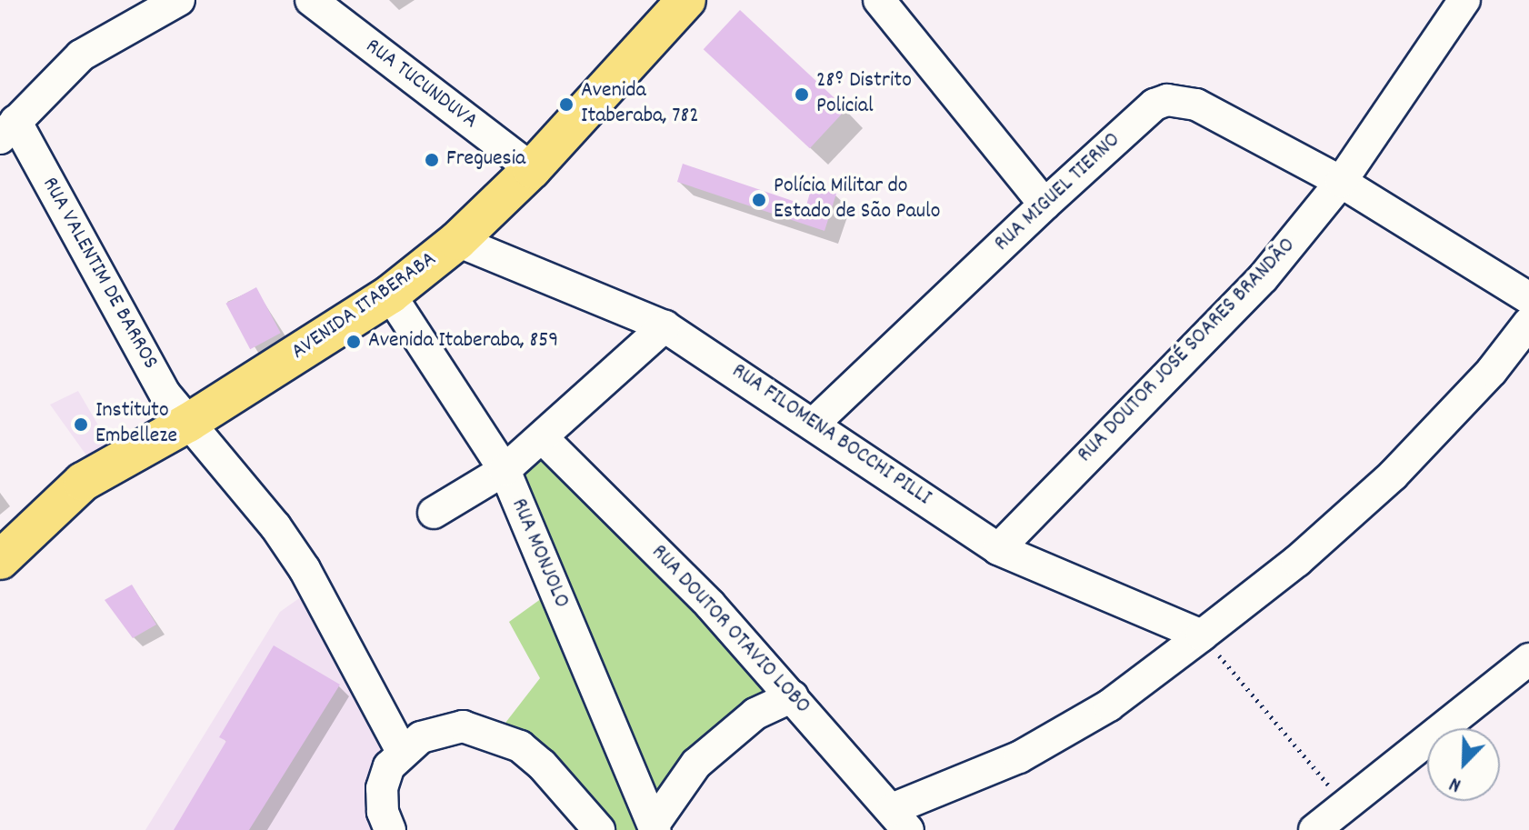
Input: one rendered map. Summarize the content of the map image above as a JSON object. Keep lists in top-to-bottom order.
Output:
{
  "streets": {
    "main road": ["AVENIDA ITABERABA"],
    "street": [
      "RUA TUCUNDUVA",
      "RUA MIGUEL TIERNO",
      "RUA VALENTIM DE BARROS",
      "RUA DOUTOR JOSÉ SOARES BRANDÃO",
      "RUA FILOMENA BOCCHI PILLI",
      "RUA MONJOLO",
      "RUA DOUTOR OTAVIO LOBO"
    ]
  },
  "crossings": [
    ["RUA TUCUNDUVA", "AVENIDA ITABERABA"],
    ["RUA MIGUEL TIERNO", "RUA DOUTOR JOSÉ SOARES BRANDÃO"],
    ["RUA MIGUEL TIERNO", "RUA FILOMENA BOCCHI PILLI"],
    ["RUA VALENTIM DE BARROS", "AVENIDA ITABERABA"],
    ["AVENIDA ITABERABA", "RUA FILOMENA BOCCHI PILLI"],
    ["AVENIDA ITABERABA", "RUA MONJOLO"],
    ["RUA DOUTOR JOSÉ SOARES BRANDÃO", "RUA FILOMENA BOCCHI PILLI"]
  ],
  "places": [
    "28º Distrito Policial",
    "Avenida Itaberaba, 782",
    "Freguesia",
    "Polícia Militar do Estado de São Paulo",
    "Avenida Itaberaba, 859",
    "Instituto Embelleze"
  ],
  "north": "bottom left"
}
